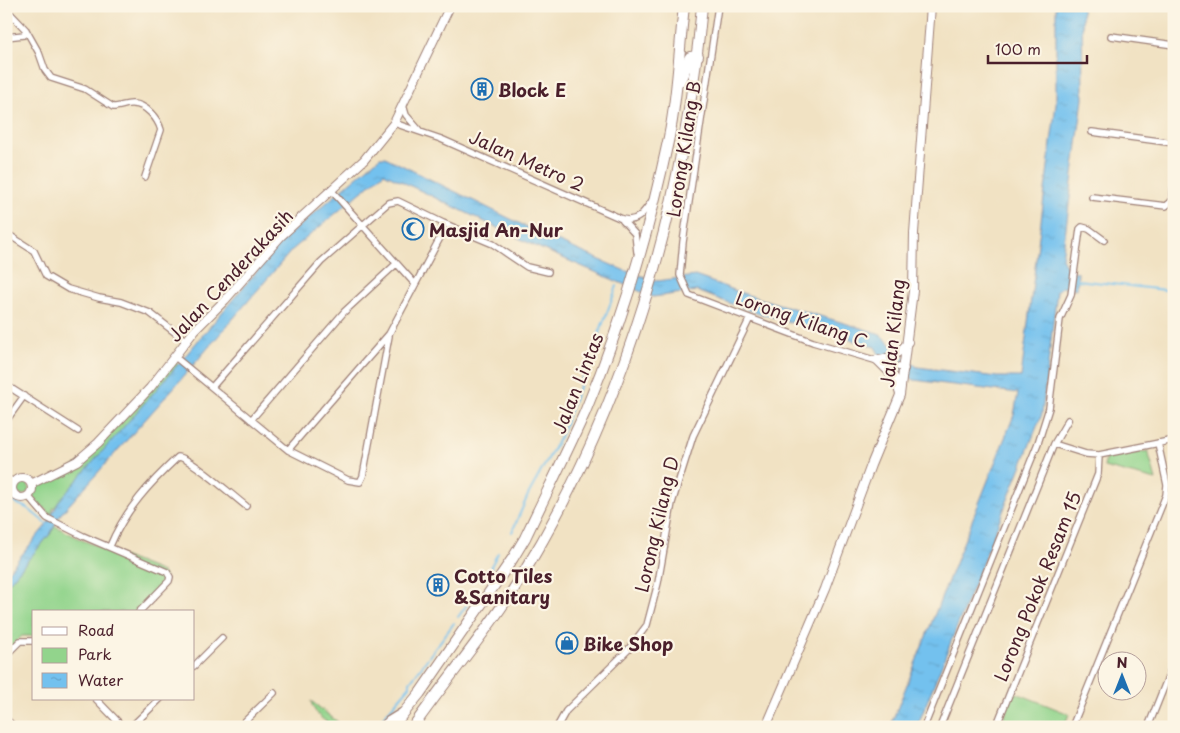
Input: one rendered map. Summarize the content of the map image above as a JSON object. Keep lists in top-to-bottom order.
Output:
{
  "streets": {
    "highway": ["Jalan Lintas"],
    "street": [
      "Lorong Kilang B",
      "Jalan Metro 2",
      "Jalan Cenderakasih",
      "Lorong Kilang C",
      "Jalan Kilang",
      "Lorong Kilang D",
      "Lorong Pokok Resam 15"
    ]
  },
  "crossings": [
    ["Lorong Kilang B", "Lorong Kilang C"],
    ["Jalan Metro 2", "Jalan Cenderakasih"],
    ["Lorong Kilang C", "Jalan Kilang"],
    ["Lorong Kilang C", "Lorong Kilang D"]
  ],
  "places": {
    "building": ["Block E", "Cotto Tiles &Sanitary"],
    "mosque": ["Masjid An-Nur"],
    "shop": ["Bike Shop"]
  },
  "legend": ["Road", "Park", "Water"],
  "scale_bar": "100 m",
  "north": "top"
}
